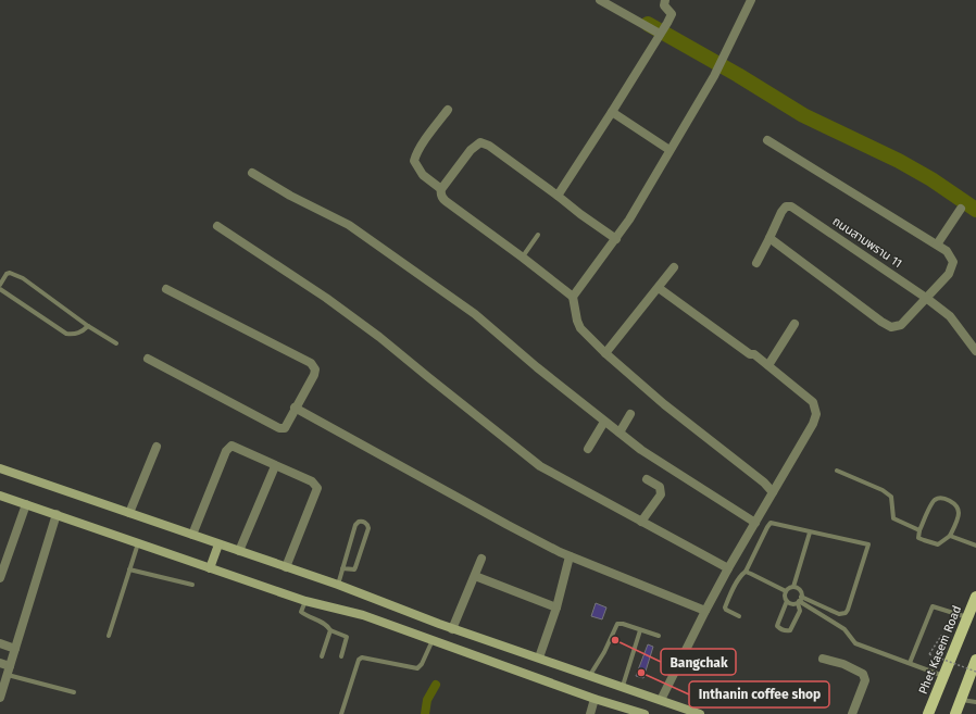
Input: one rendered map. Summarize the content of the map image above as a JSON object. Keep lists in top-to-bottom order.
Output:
{
  "streets": {
    "main road": ["Phet Kasem Road"],
    "street": ["ถนนสามพราน 11"]
  },
  "places": ["Bangchak", "Inthanin coffee shop"]
}
